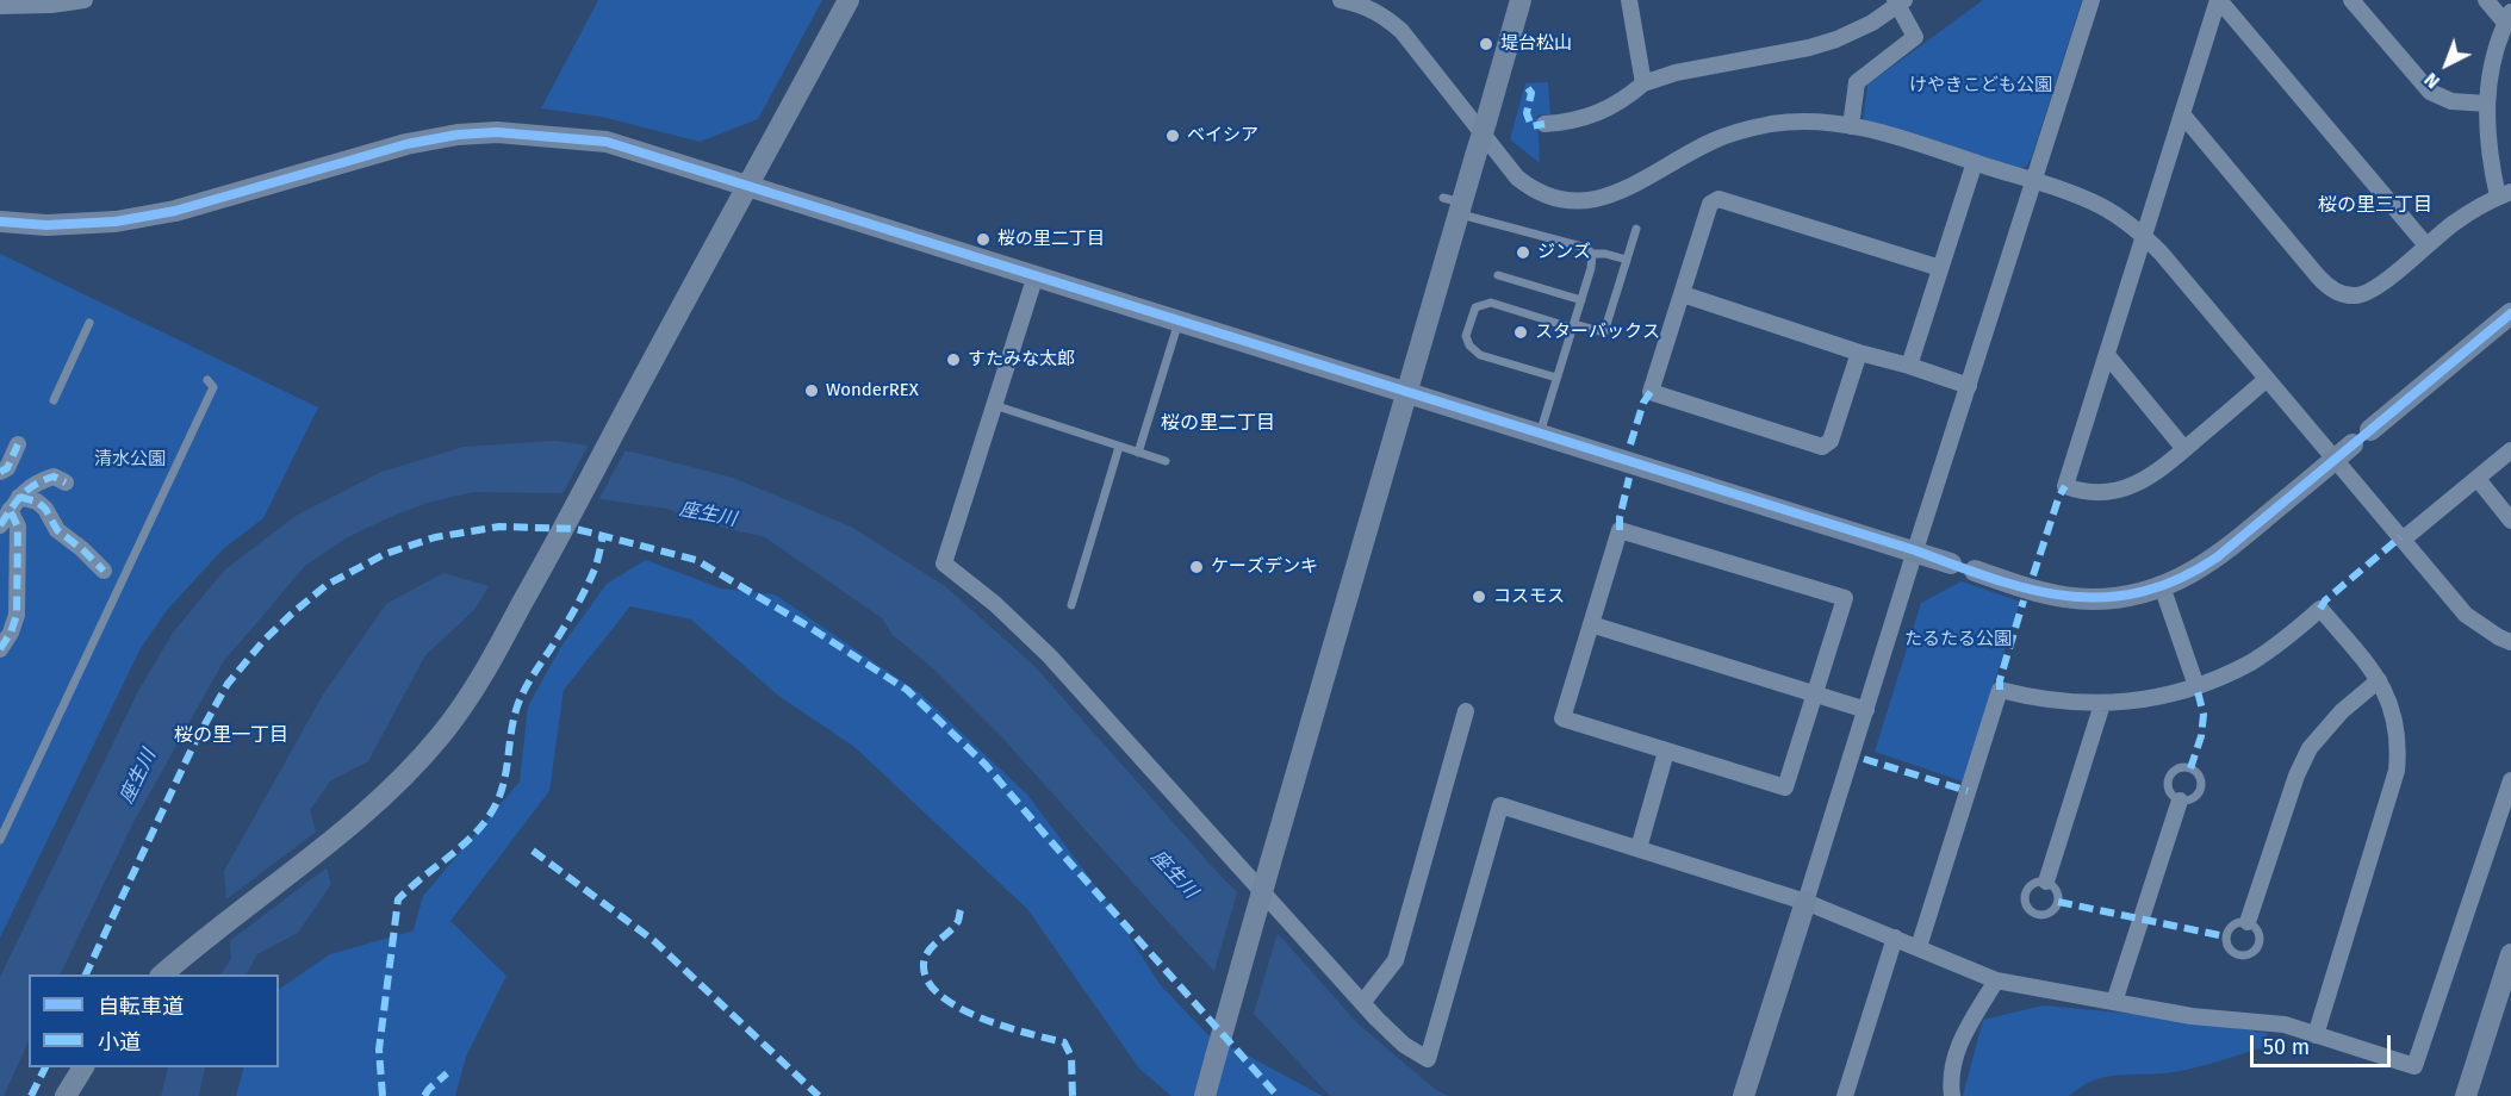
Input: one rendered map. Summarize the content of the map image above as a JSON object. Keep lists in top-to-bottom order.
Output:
{
  "districts": ["桜の里三丁目", "桜の里二丁目", "桜の里一丁目"],
  "water": ["座生川"],
  "parks": ["けやきこども公園", "清水公園", "たるたる公園"],
  "places": [
    "堤台松山",
    "ベイシア",
    "桜の里二丁目",
    "ジンズ",
    "スターバックス",
    "すたみな太郎",
    "WonderREX",
    "ケーズデンキ",
    "コスモス"
  ],
  "legend": ["自転車道", "小道"],
  "scale_bar": "50 m",
  "north": "bottom left"
}
